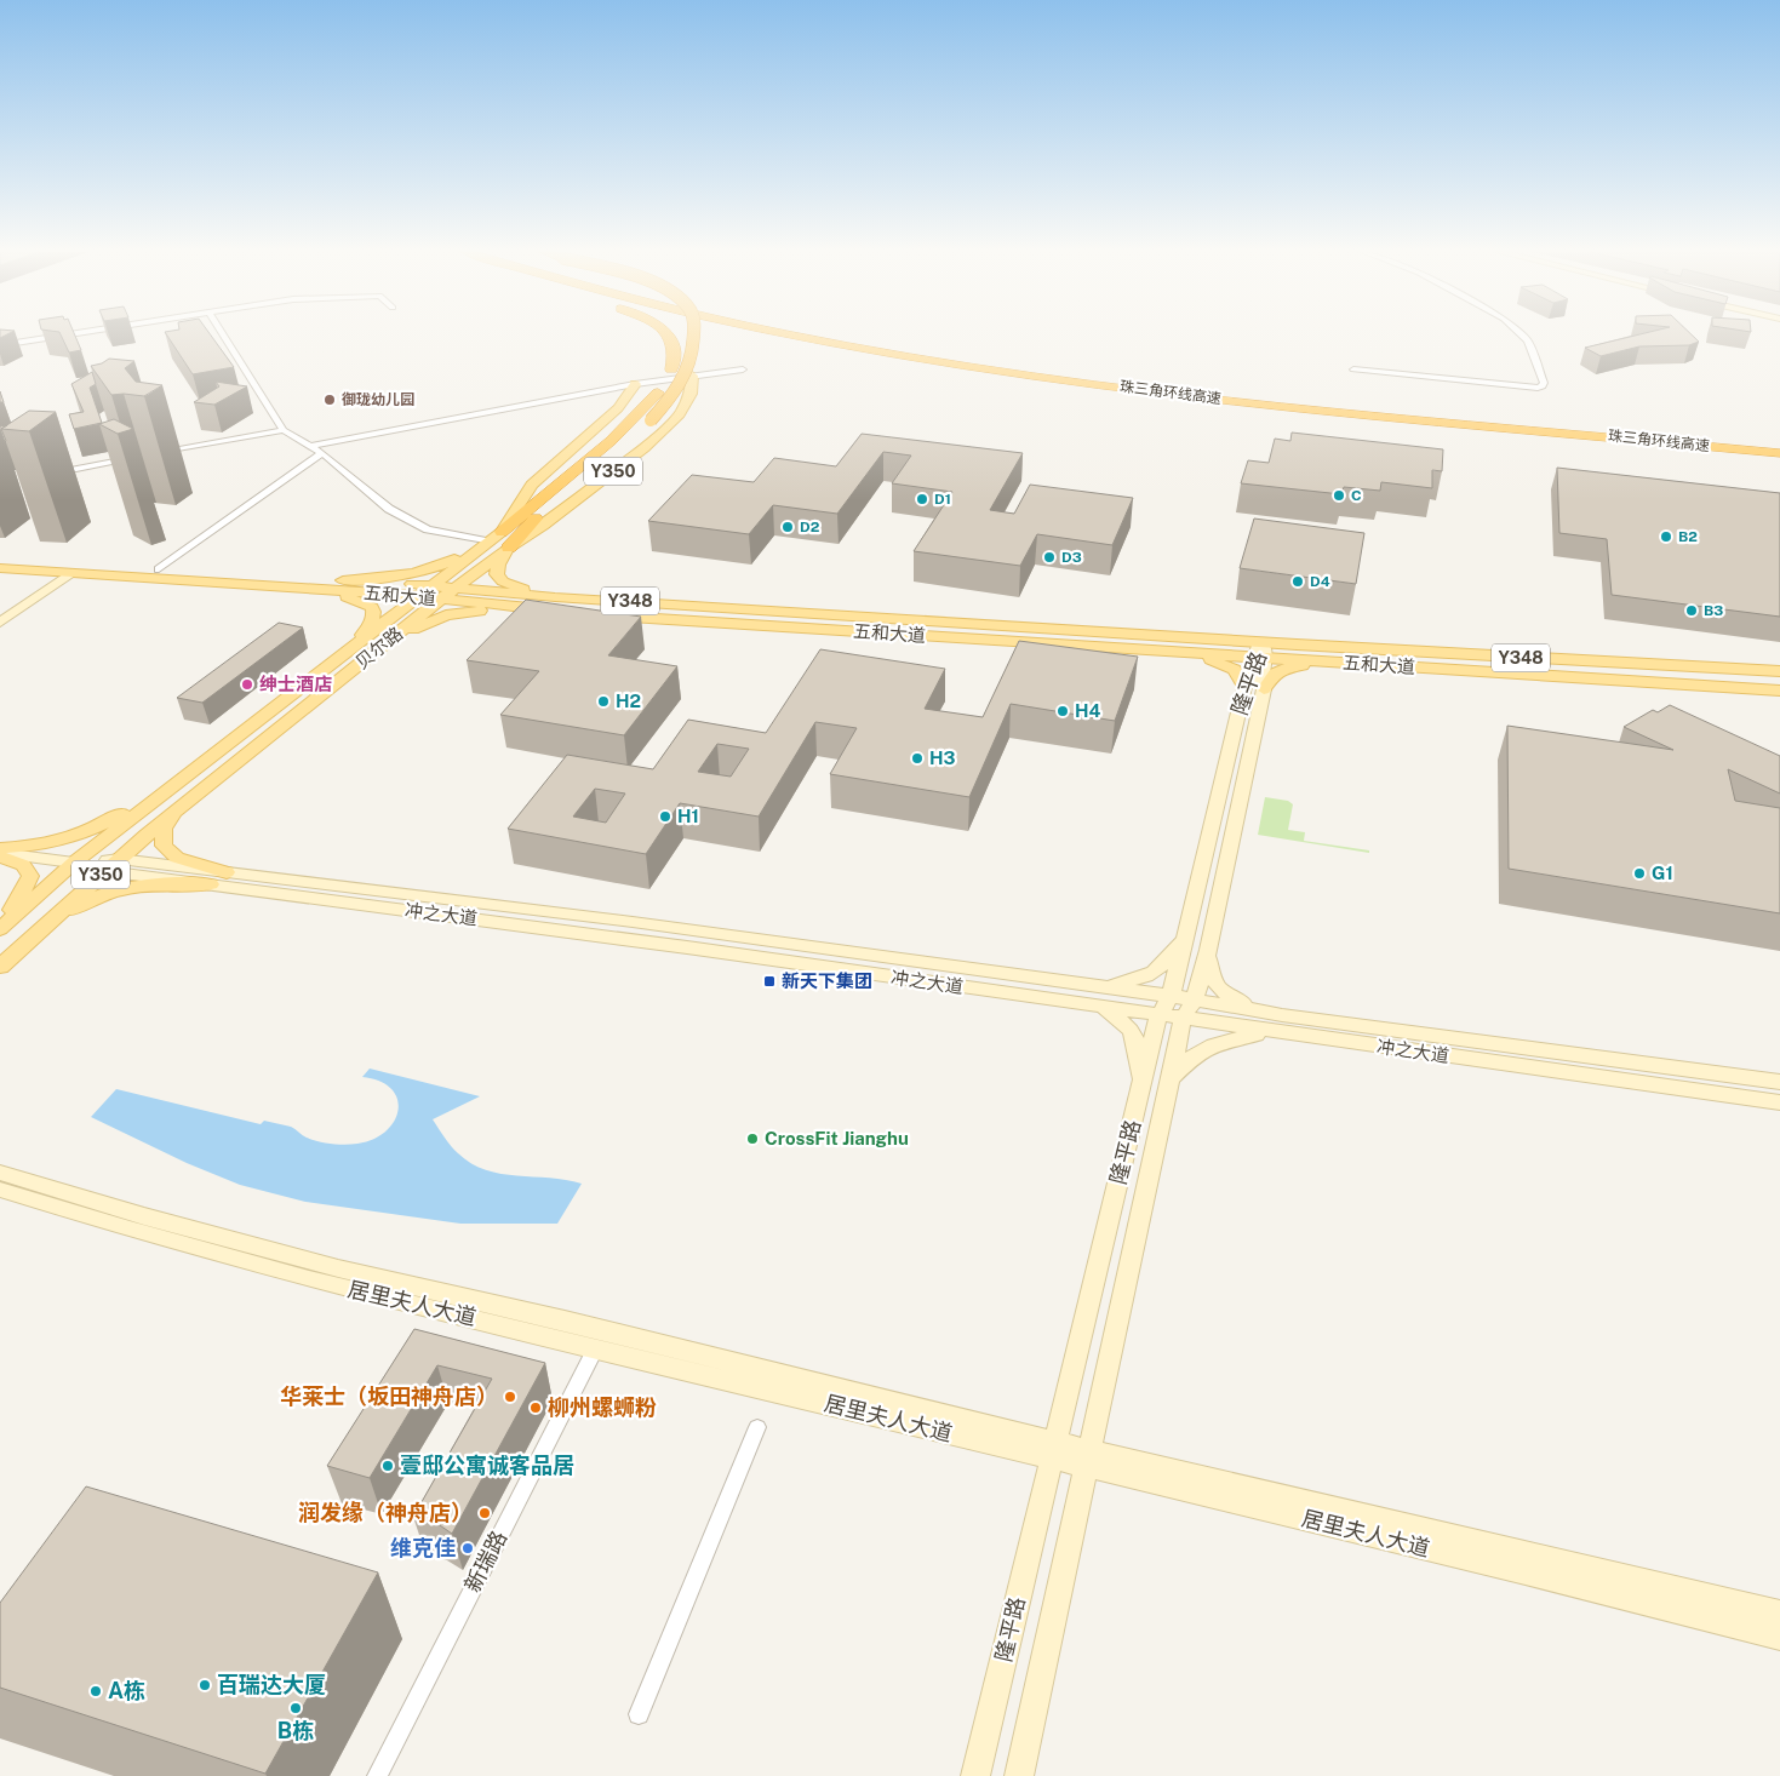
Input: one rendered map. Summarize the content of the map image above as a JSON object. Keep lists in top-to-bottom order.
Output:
{
  "streets": {
    "highway": ["珠三角环线高速"],
    "main road": [
      "Y350",
      "五和大道",
      "Y348",
      "贝尔路",
      "隆平路",
      "冲之大道",
      "居里夫人大道"
    ],
    "street": ["新瑞路"]
  },
  "crossings": [
    ["五和大道", "贝尔路"],
    ["五和大道", "隆平路"],
    ["贝尔路", "冲之大道"],
    ["隆平路", "冲之大道"],
    ["隆平路", "居里夫人大道"],
    ["居里夫人大道", "新瑞路"]
  ],
  "places": {
    "other": [
      "御珑幼儿园",
      "C",
      "D1",
      "D2",
      "B2",
      "D3",
      "D4",
      "B3",
      "绅士酒店",
      "H2",
      "H4",
      "H3",
      "H1",
      "G1",
      "CrossFit Jianghu",
      "华莱士（坂田神舟店）",
      "柳州螺蛳粉",
      "壹邸公寓诚客品居",
      "润发缘（神舟店）",
      "维克佳",
      "百瑞达大厦",
      "A栋",
      "B栋"
    ],
    "transit": ["新天下集团"]
  }
}
